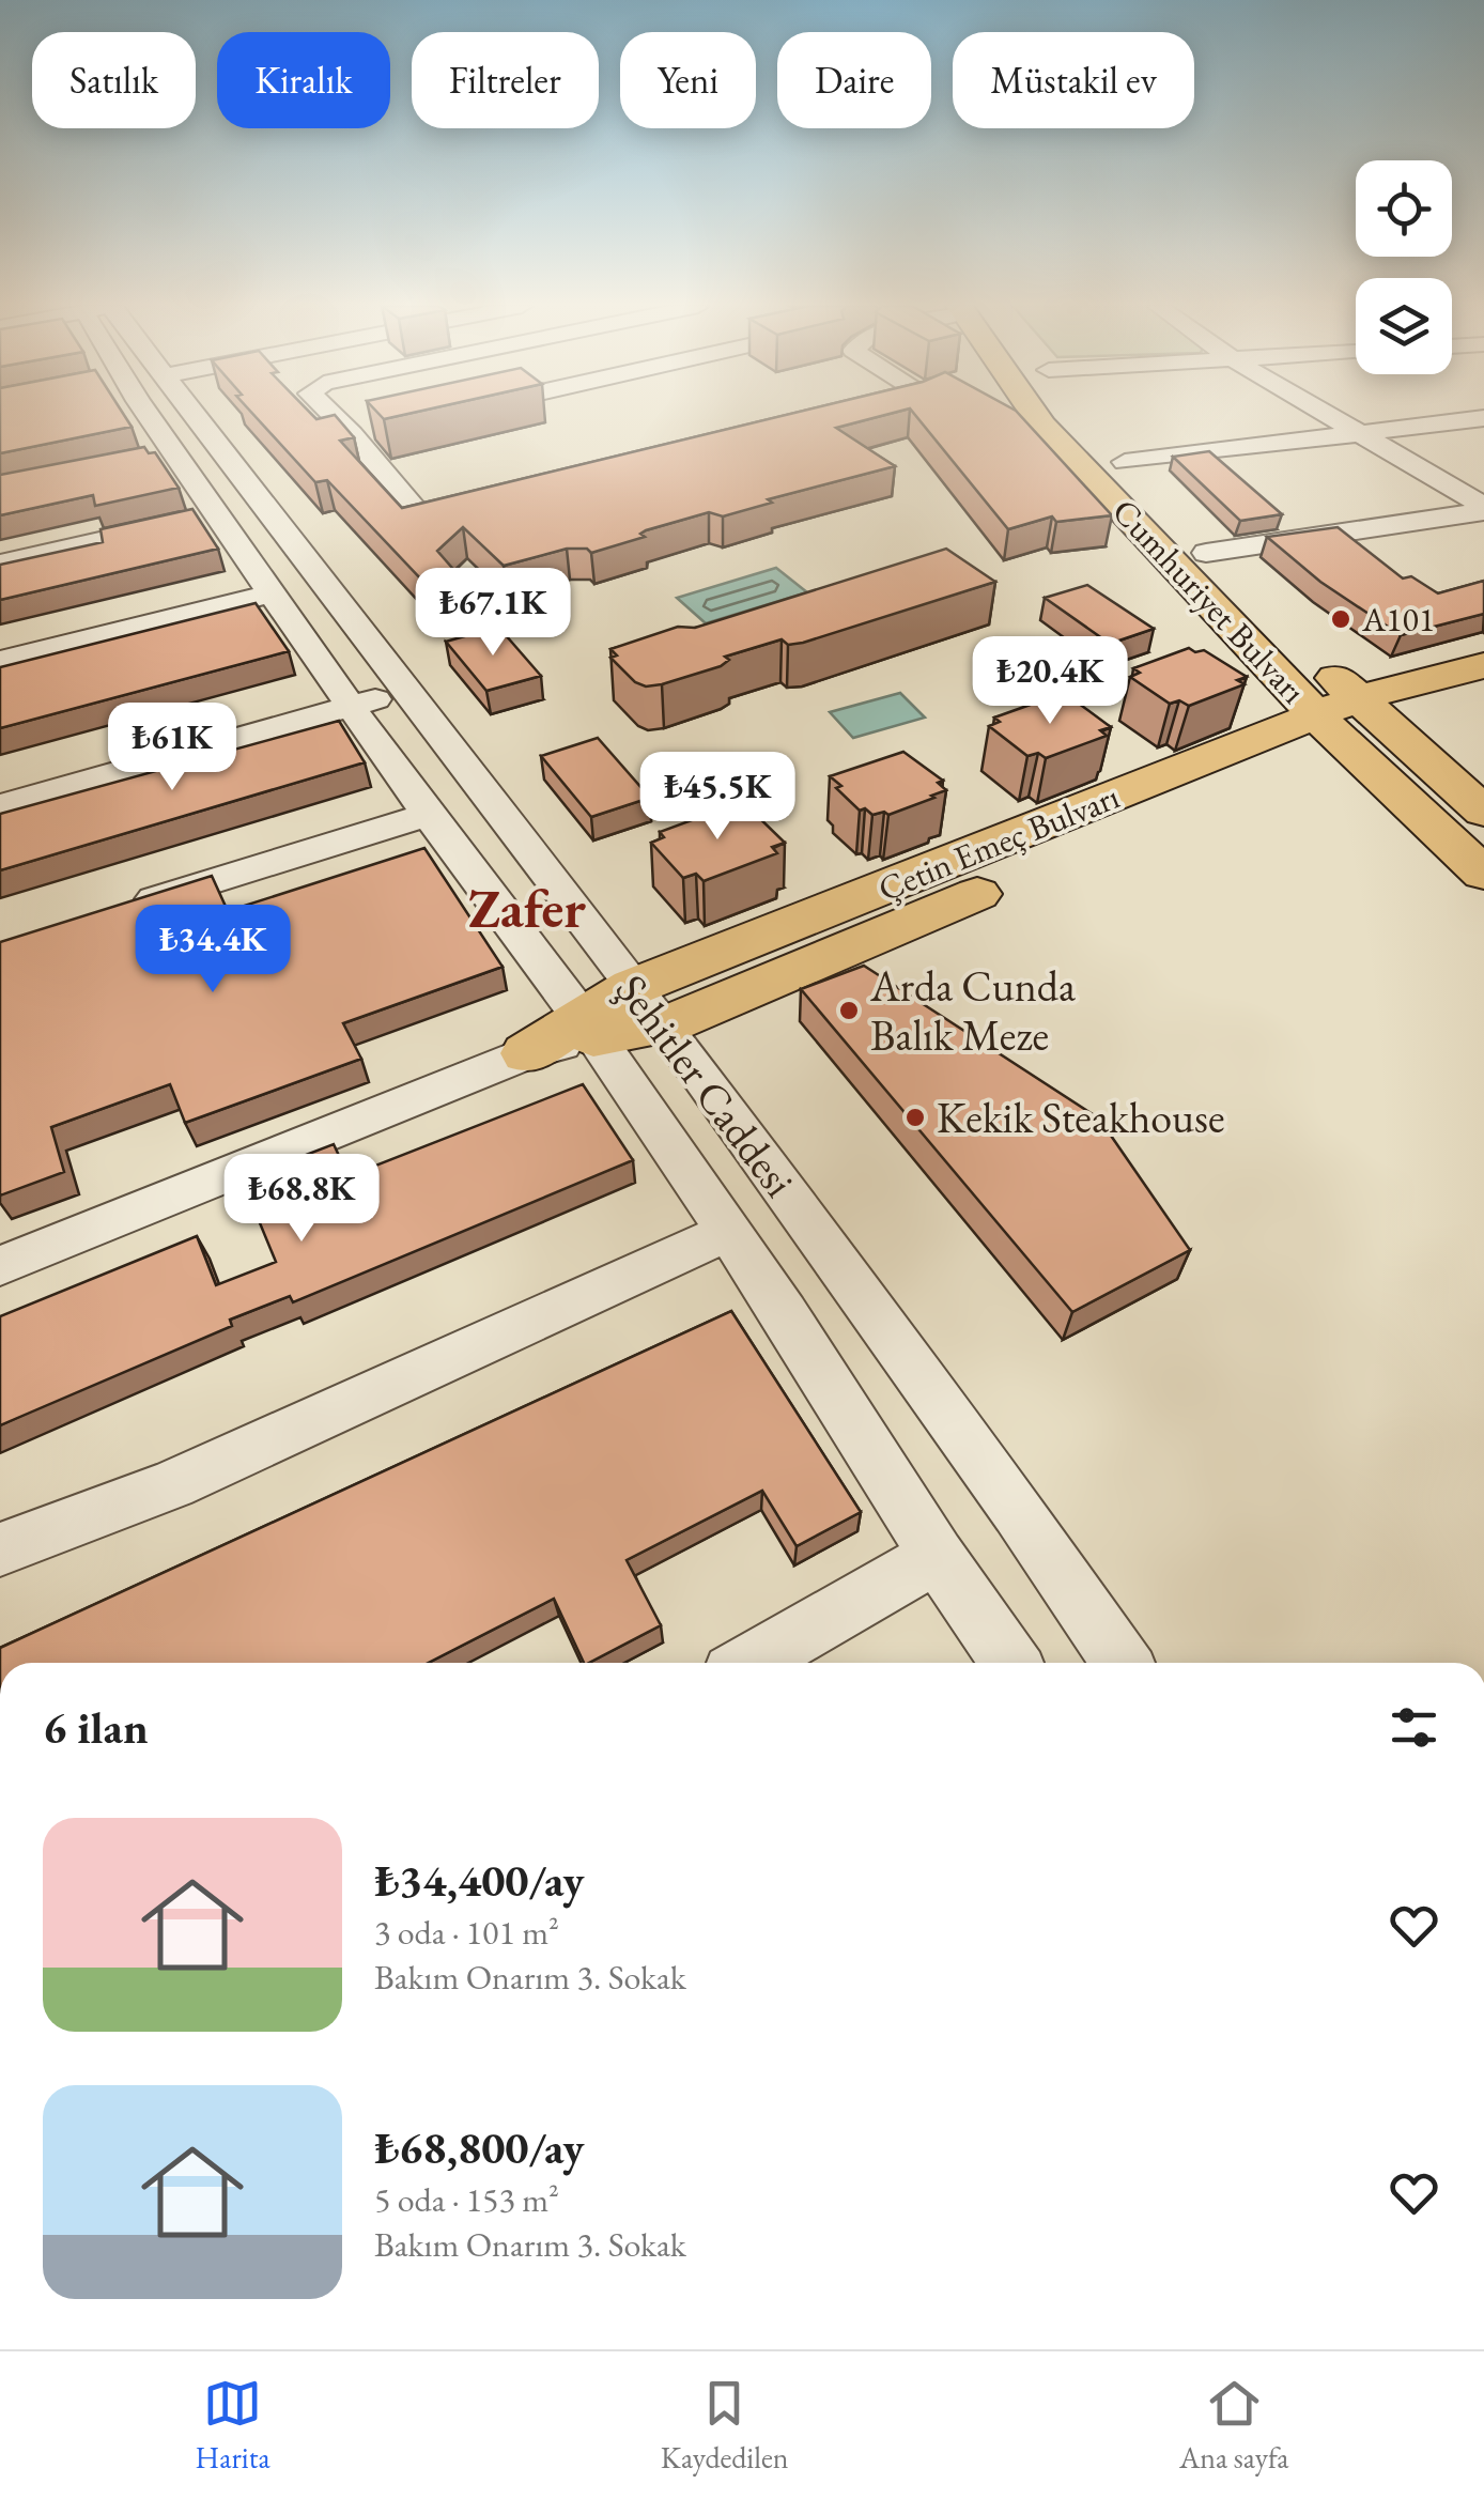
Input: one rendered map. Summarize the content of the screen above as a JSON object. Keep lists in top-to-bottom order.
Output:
{
  "streets": {
    "main road": ["Cumhuriyet Bulvarı", "Çetin Emeç Bulvarı"],
    "street": ["Şehitler Caddesi"]
  },
  "crossings": [
    ["Cumhuriyet Bulvarı", "Çetin Emeç Bulvarı"],
    ["Çetin Emeç Bulvarı", "Şehitler Caddesi"]
  ],
  "districts": ["Zafer"],
  "places": ["A101", "Arda Cunda Balık Meze", "Kekik Steakhouse"],
  "page": {
    "chip": [
      "Satılık",
      "Kiralık",
      "Filtreler",
      "Yeni",
      "Daire",
      "Müstakil ev"
    ],
    "price": [
      "₺67.1K",
      "₺20.4K",
      "₺61K",
      "₺45.5K",
      "₺34.4K",
      "₺68.8K"
    ],
    "heading": "6 ilan",
    "list": [
      {
        "name": "₺34,400/ay",
        "note": "3 oda · 101 m² · Bakım Onarım 3. Sokak"
      },
      {
        "name": "₺68,800/ay",
        "note": "5 oda · 153 m² · Bakım Onarım 3. Sokak"
      }
    ],
    "tabs": ["Harita", "Kaydedilen", "Ana sayfa"]
  }
}
